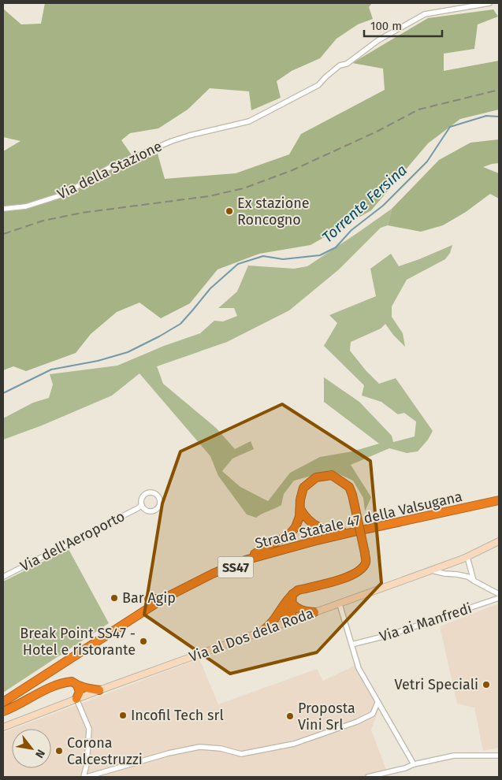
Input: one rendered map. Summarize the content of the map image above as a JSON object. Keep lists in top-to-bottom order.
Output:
{
  "streets": {
    "highway": ["Strada Statale 47 della Valsugana", "SS47"],
    "main road": ["Via al Dos dela Roda"],
    "street": ["Via della Stazione", "Via dell'Aeroporto", "Via ai Manfredi"]
  },
  "crossings": [
    ["Via ai Manfredi", "Via al Dos dela Roda"]
  ],
  "water": ["Torrente Fersina"],
  "places": [
    "Ex stazione Roncogno",
    "Bar Agip",
    "Break Point SS47 - Hotel e ristorante",
    "Vetri Speciali",
    "Incofil Tech srl",
    "Proposta Vini Srl",
    "Corona Calcestruzzi"
  ],
  "scale_bar": "100 m",
  "north": "bottom right"
}
